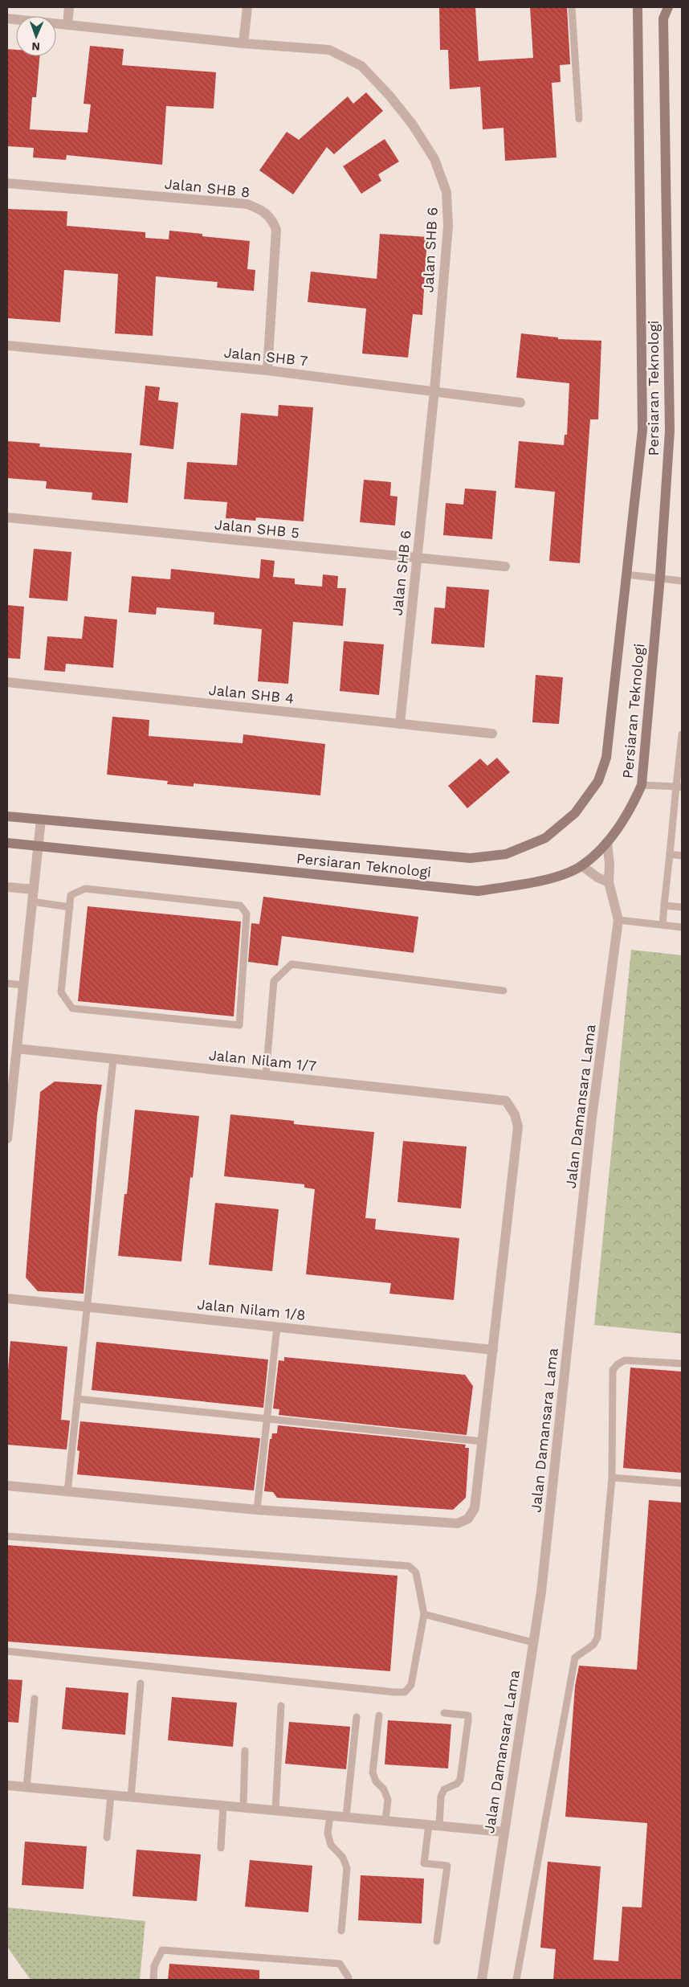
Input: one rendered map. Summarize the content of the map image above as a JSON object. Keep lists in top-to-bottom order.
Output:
{
  "streets": {
    "main road": ["Persiaran Teknologi"],
    "street": [
      "Jalan SHB 8",
      "Jalan SHB 6",
      "Jalan SHB 7",
      "Jalan SHB 5",
      "Jalan SHB 4",
      "Jalan Nilam 1/7",
      "Jalan Damansara Lama",
      "Jalan Nilam 1/8"
    ]
  },
  "crossings": [
    ["Jalan SHB 8", "Jalan SHB 7"],
    ["Jalan SHB 6", "Jalan SHB 7"],
    ["Jalan SHB 6", "Jalan SHB 5"],
    ["Jalan SHB 6", "Jalan SHB 4"],
    ["Persiaran Teknologi", "Jalan Damansara Lama"],
    ["Jalan Nilam 1/7", "Jalan Nilam 1/8"]
  ],
  "north": "bottom"
}
